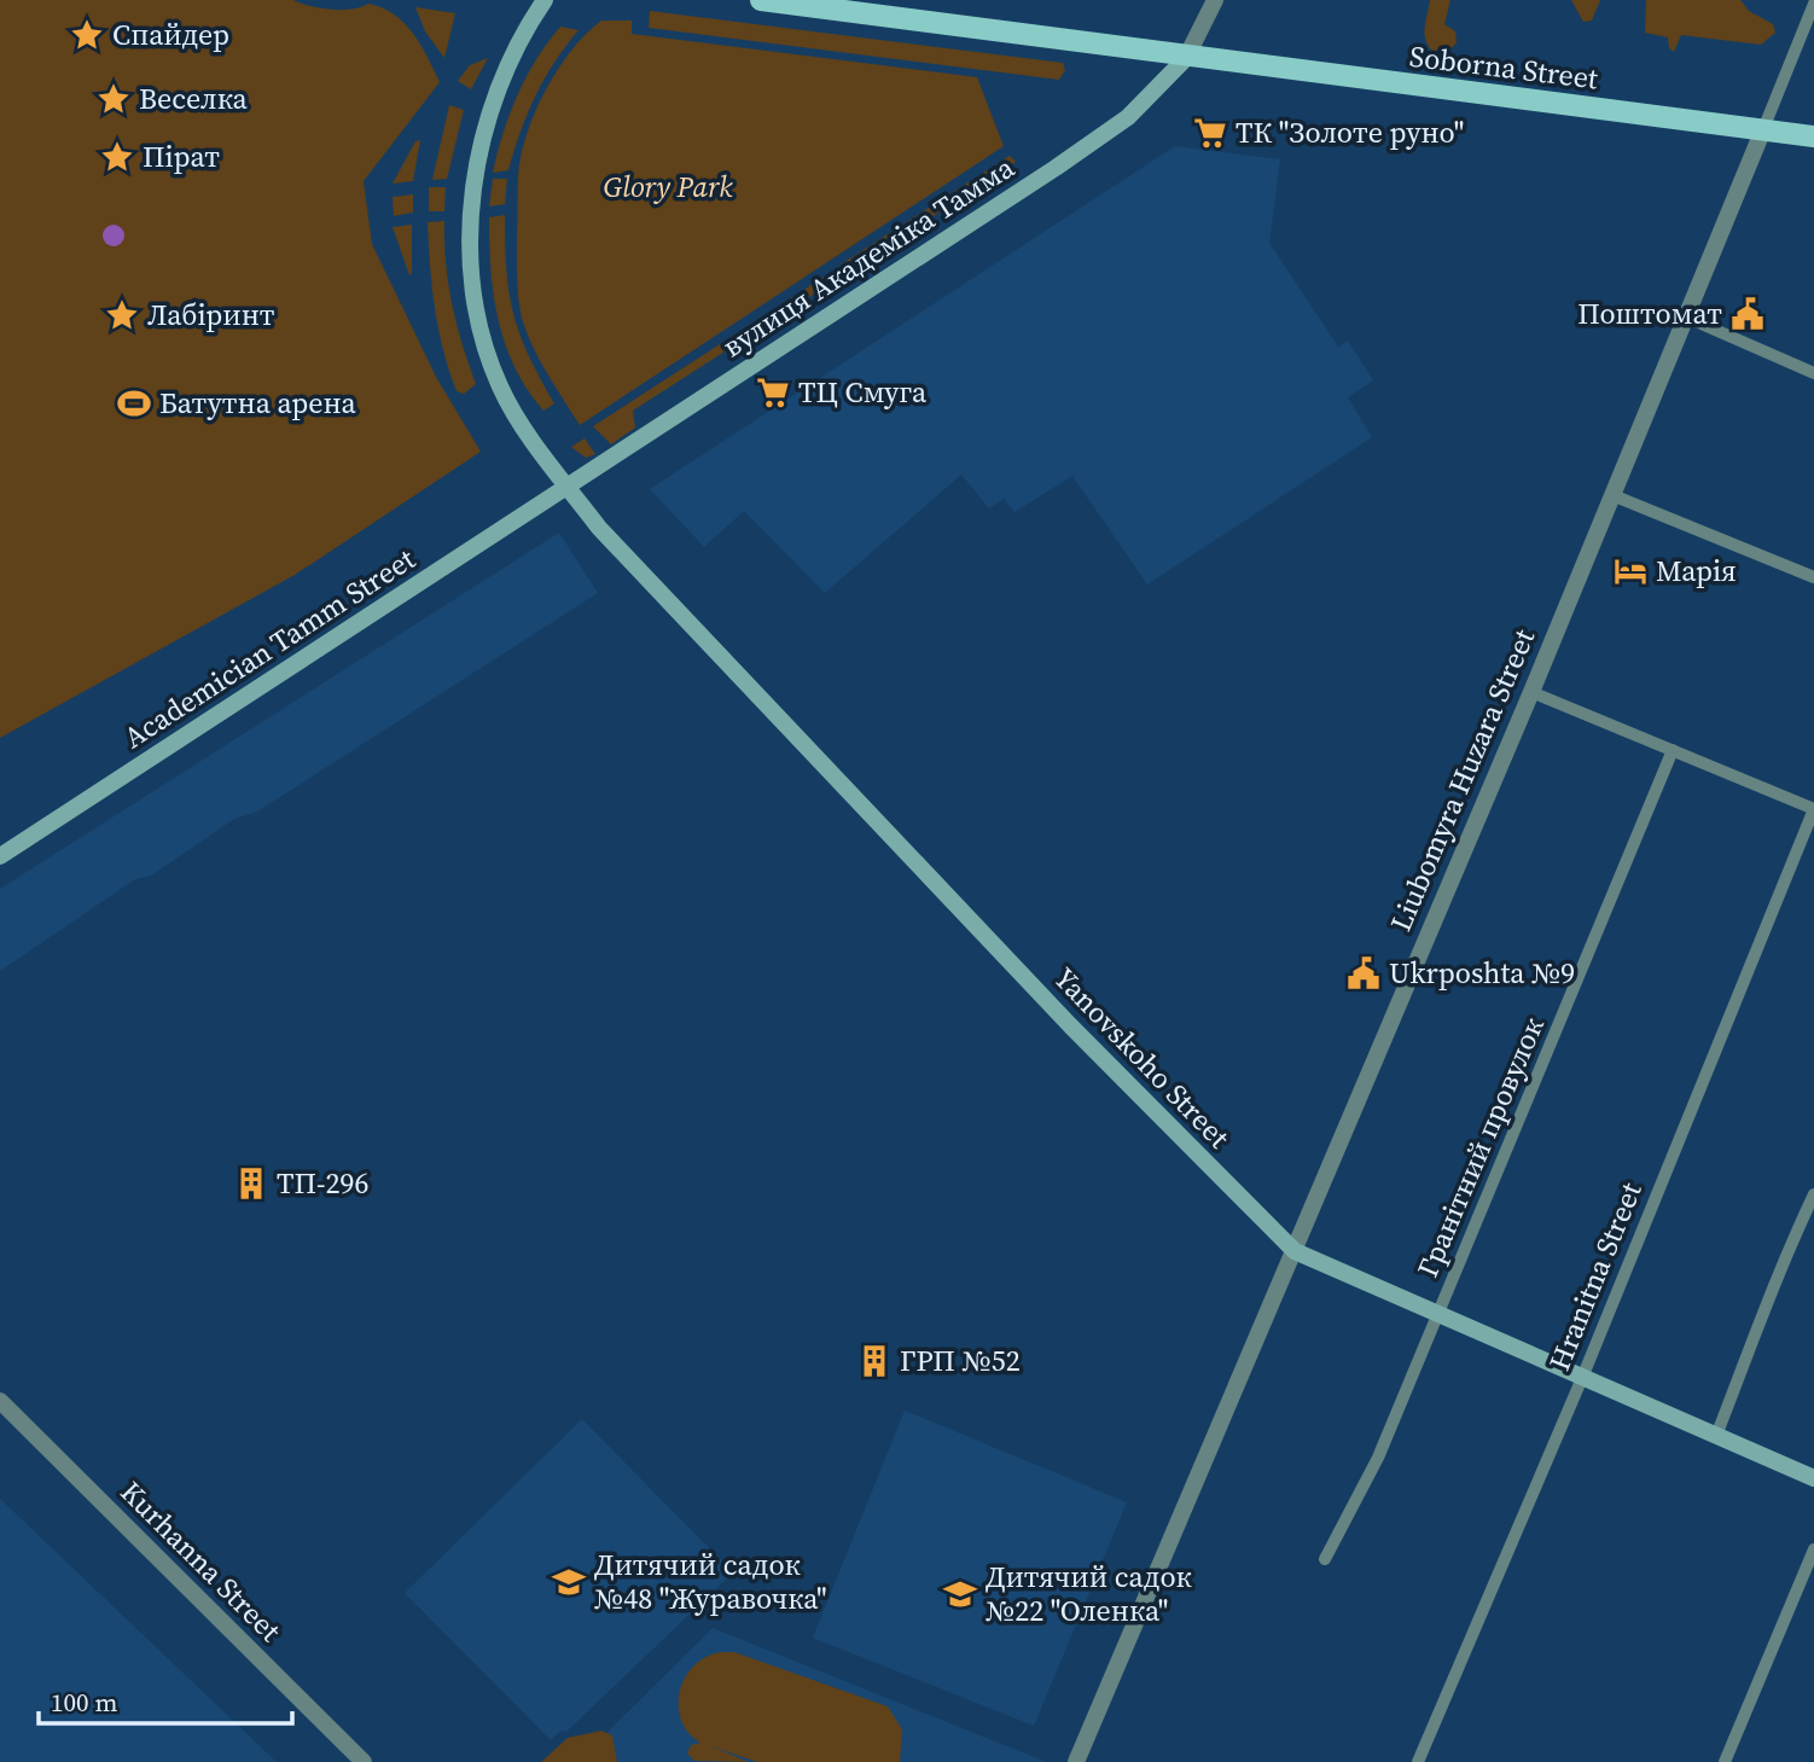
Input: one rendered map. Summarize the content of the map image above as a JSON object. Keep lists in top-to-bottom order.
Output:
{
  "streets": {
    "main road": [
      "Soborna Street",
      "вулиця Академіка Тамма",
      "Academician Tamm Street",
      "Yanovskoho Street"
    ],
    "street": [
      "Liubomyra Huzara Street",
      "Гранітний провулок",
      "Hranitna Street",
      "Kurhanna Street"
    ]
  },
  "crossings": [
    ["Soborna Street", "вулиця Академіка Тамма"],
    ["Soborna Street", "Liubomyra Huzara Street"],
    ["вулиця Академіка Тамма", "Academician Tamm Street"],
    ["вулиця Академіка Тамма", "Yanovskoho Street"],
    ["Academician Tamm Street", "Yanovskoho Street"],
    ["Liubomyra Huzara Street", "Yanovskoho Street"],
    ["Yanovskoho Street", "Гранітний провулок"],
    ["Yanovskoho Street", "Hranitna Street"]
  ],
  "parks": ["Glory Park"],
  "places": {
    "place": [
      "Спайдер",
      "Веселка",
      "Пірат",
      "Лабіринт"
    ],
    "supermarket": ["ТК \"Золоте руно\"", "ТЦ Смуга"],
    "public building": ["Поштомат", "Ukrposhta №9"],
    "sports": ["Батутна арена"],
    "hotel": ["Марія"],
    "building": ["ТП-296", "ГРП №52"],
    "school or university": ["Дитячий садок №48 \"Журавочка\"", "Дитячий садок №22 \"Оленка\""]
  },
  "scale_bar": "100 m"
}
